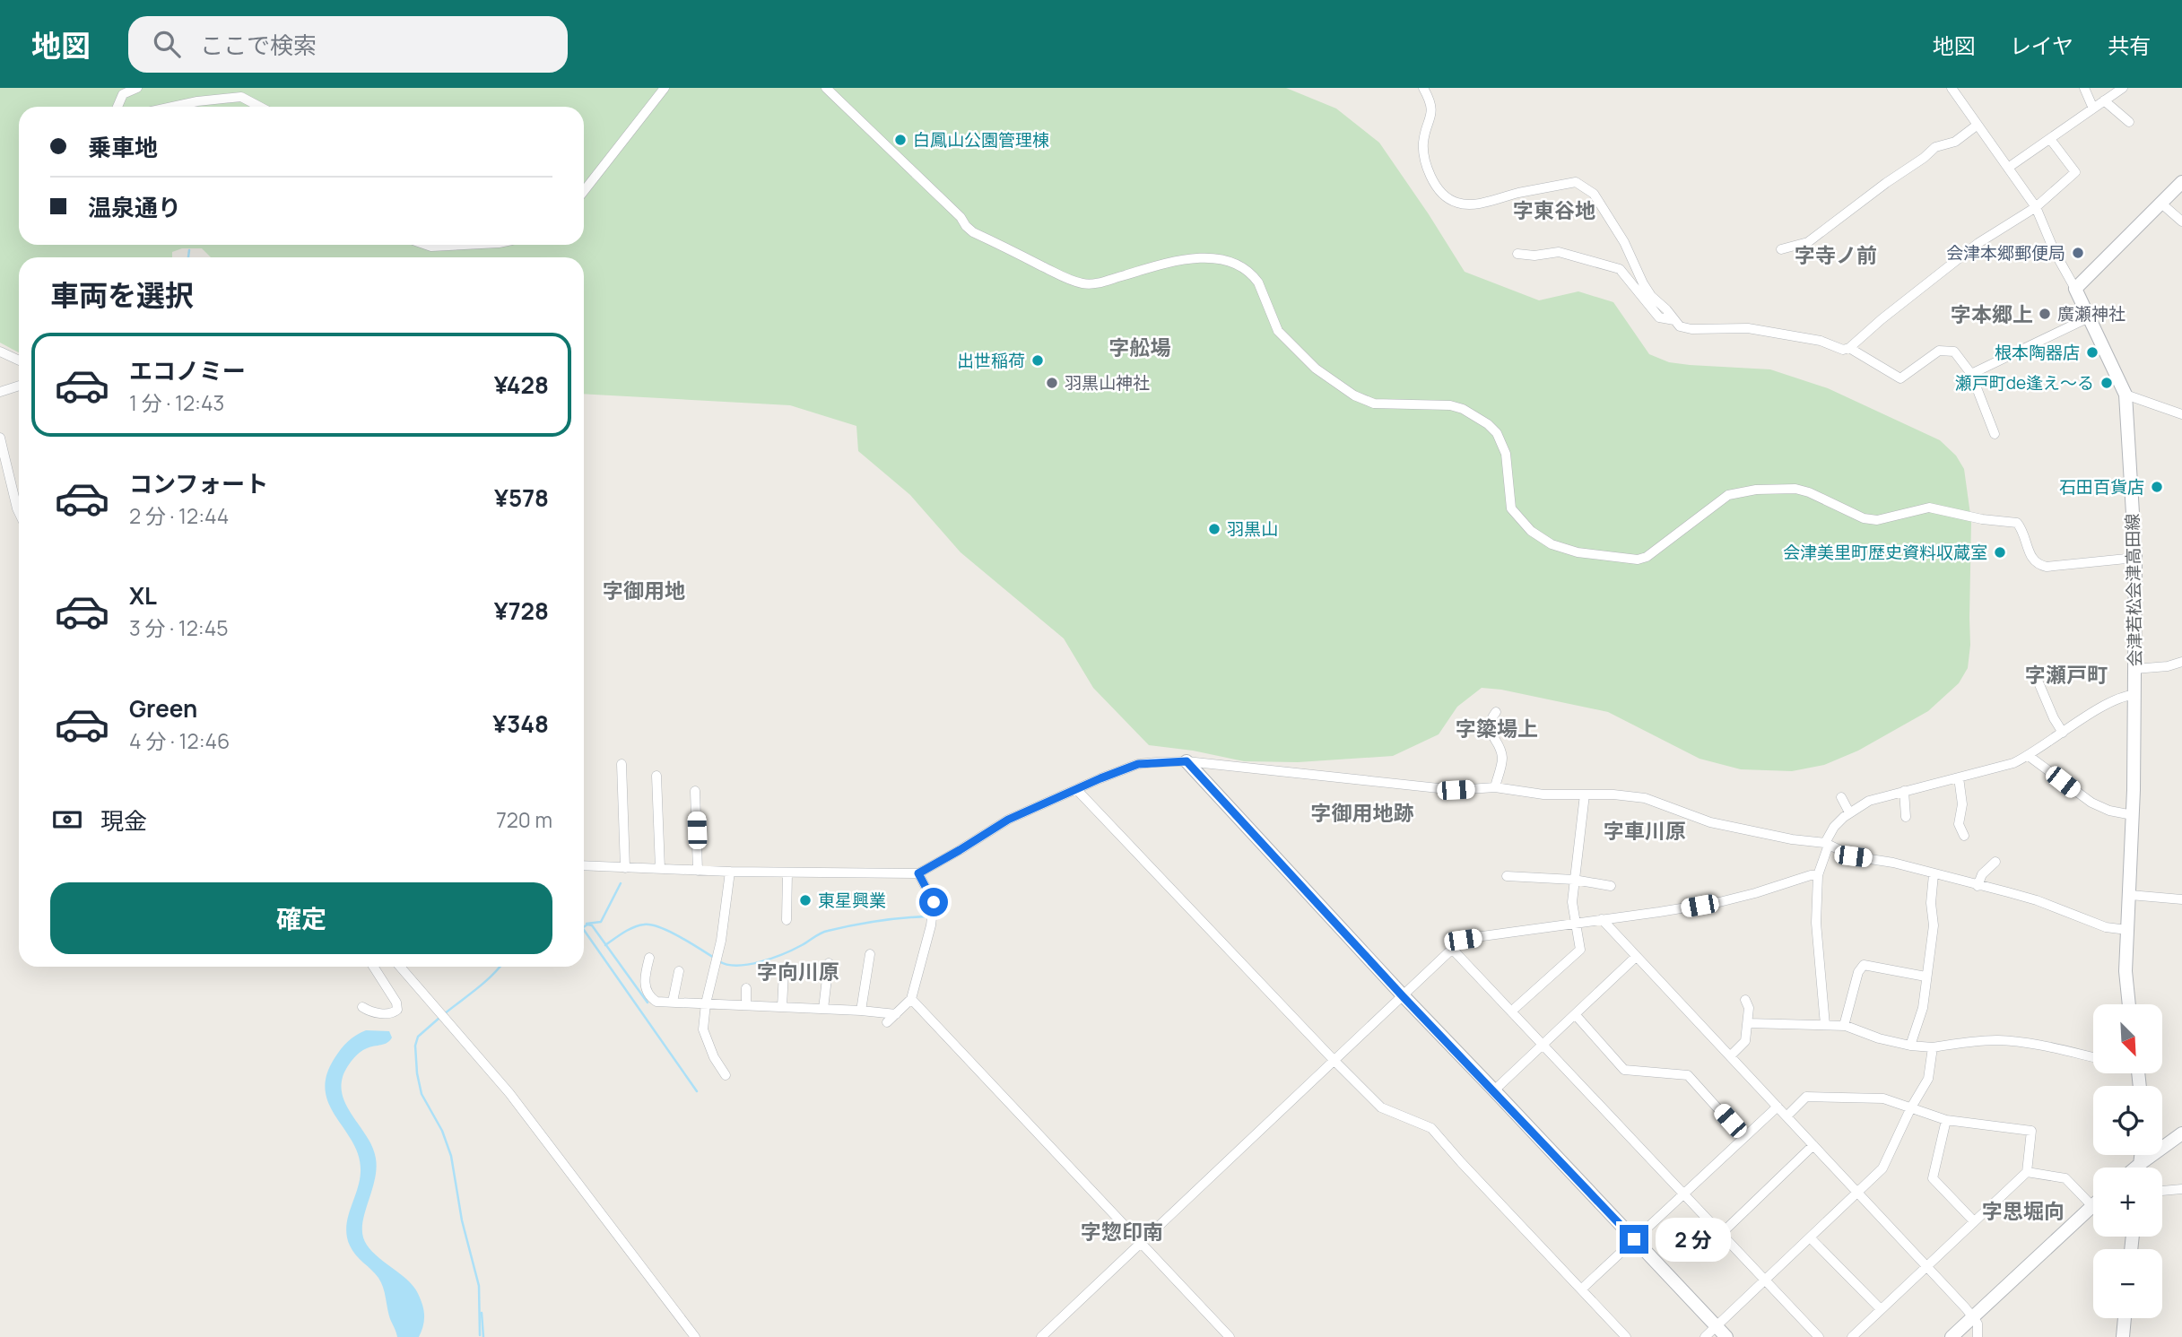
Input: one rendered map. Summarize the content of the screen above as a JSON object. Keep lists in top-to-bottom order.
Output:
{
  "streets": {
    "main road": ["会津若松会津高田線"]
  },
  "districts": [
    "字東谷地",
    "字寺ノ前",
    "字本郷上",
    "字舩場",
    "字御用地",
    "字瀬戸町",
    "字簗場上",
    "字御用地跡",
    "字車川原",
    "字向川原",
    "字思堀向",
    "字惣印南"
  ],
  "places": [
    "白鳳山公園管理棟",
    "会津本郷郵便局",
    "廣瀬神社",
    "根本陶器店",
    "出世稲荷",
    "羽黒山神社",
    "瀬戸町de逢え〜る",
    "石田百貨店",
    "羽黒山",
    "会津美里町歴史資料収蔵室",
    "東星興業"
  ],
  "north": "bottom right",
  "page": {
    "header": "地図",
    "search": "ここで検索",
    "nav": ["地図", "レイヤ", "共有"],
    "banner": ["乗車地", "温泉通り"],
    "heading": "車両を選択",
    "list": [
      {
        "name": "エコノミー",
        "note": "1 分 · 12:43",
        "value": "¥428"
      },
      {
        "name": "コンフォート",
        "note": "2 分 · 12:44",
        "value": "¥578"
      },
      {
        "name": "XL",
        "note": "3 分 · 12:45",
        "value": "¥728"
      },
      {
        "name": "Green",
        "note": "4 分 · 12:46",
        "value": "¥348"
      }
    ],
    "pay": ["現金", "720 m"],
    "buttons": "確定",
    "map_buttons": ["+", "−"],
    "bubble": "2 分"
  }
}
